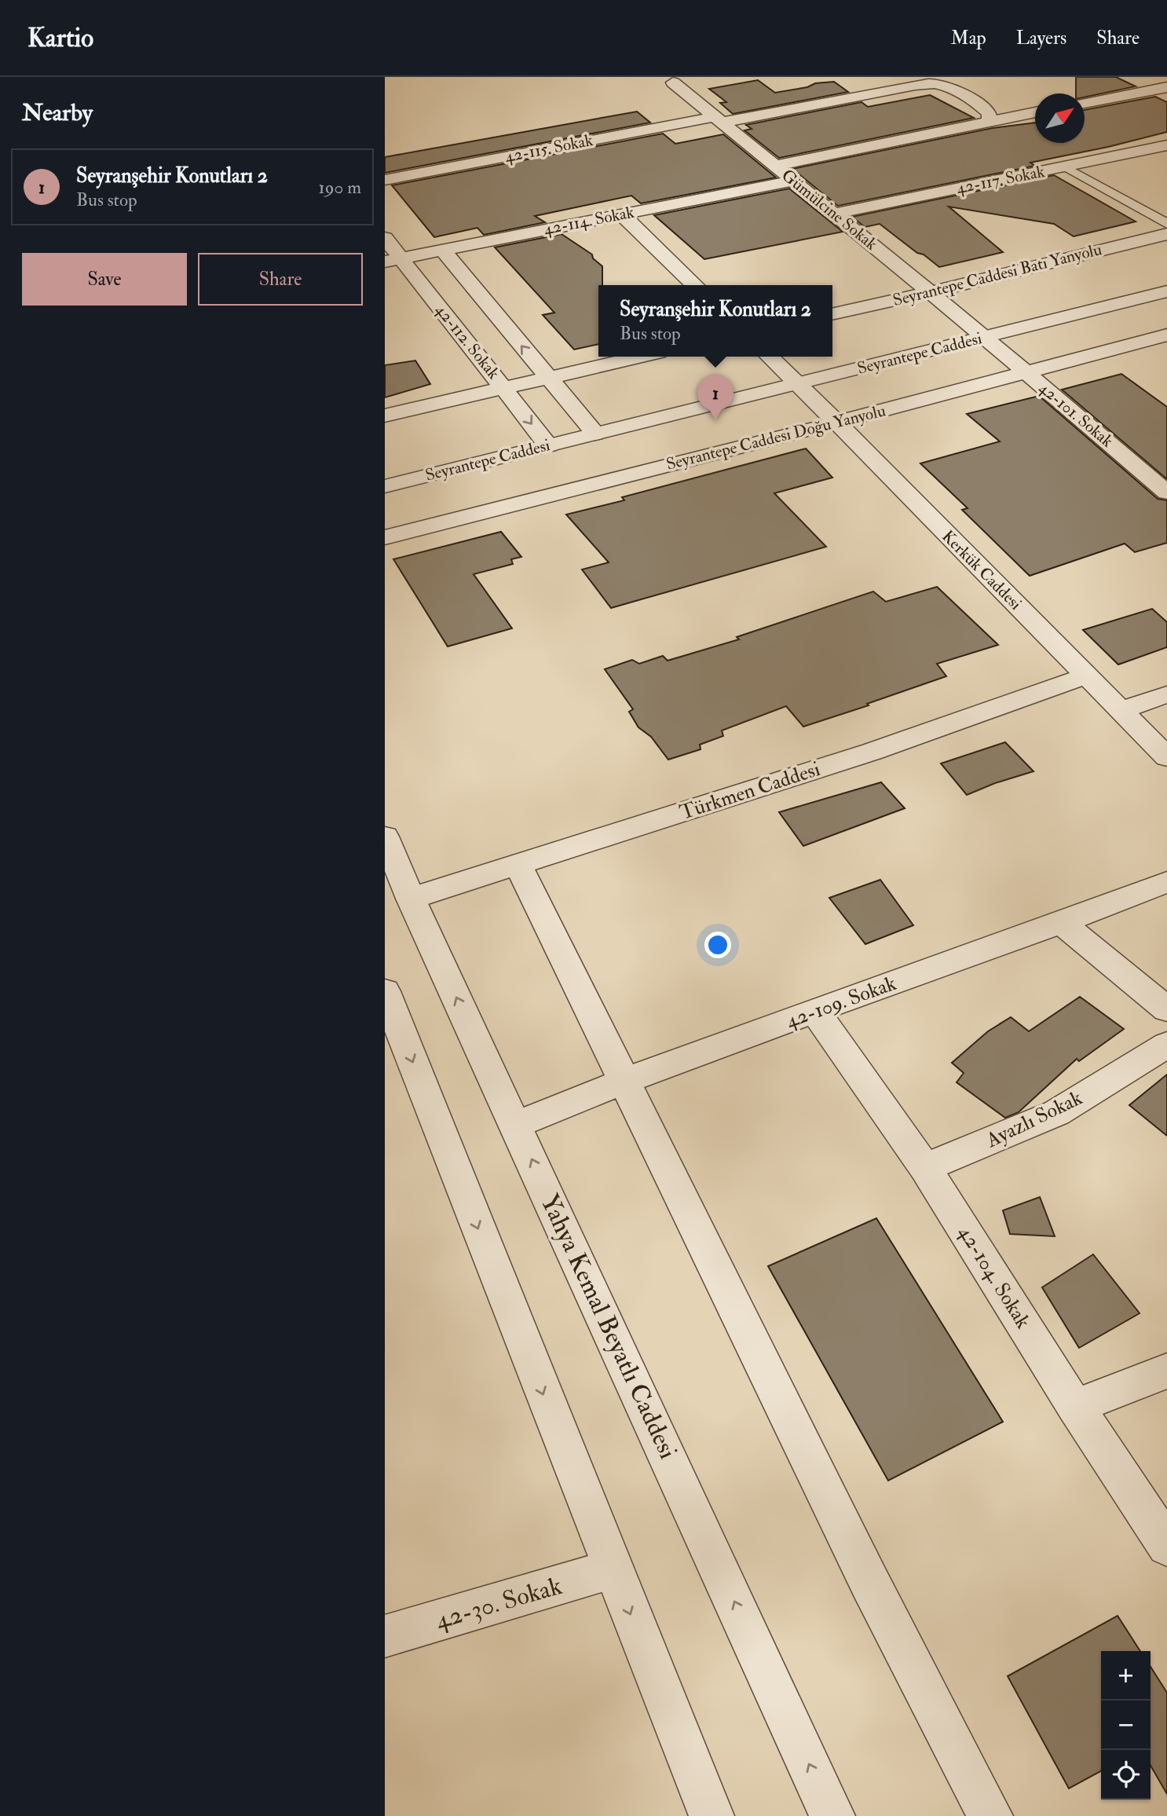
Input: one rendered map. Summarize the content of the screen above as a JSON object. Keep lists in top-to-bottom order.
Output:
{
  "streets": {
    "street": [
      "42-115. Sokak",
      "42-117. Sokak",
      "Gümülcine Sokak",
      "42-114. Sokak",
      "Seyrantepe Caddesi Batı Yanyolu",
      "42-112. Sokak",
      "Seyrantepe Caddesi",
      "42-101. Sokak",
      "Seyrantepe Caddesi Doğu Yanyolu",
      "Kerkük Caddesi",
      "Türkmen Caddesi",
      "42-109. Sokak",
      "Ayazlı Sokak",
      "42-104. Sokak",
      "Yahya Kemal Beyatlı Caddesi",
      "42-30. Sokak"
    ]
  },
  "crossings": [
    ["42-115. Sokak", "Gümülcine Sokak"],
    ["42-117. Sokak", "Gümülcine Sokak"],
    ["Gümülcine Sokak", "42-114. Sokak"],
    ["Gümülcine Sokak", "Seyrantepe Caddesi Batı Yanyolu"],
    ["Gümülcine Sokak", "Seyrantepe Caddesi"],
    ["Gümülcine Sokak", "42-101. Sokak"],
    ["42-114. Sokak", "42-112. Sokak"],
    ["42-112. Sokak", "Seyrantepe Caddesi"],
    ["Seyrantepe Caddesi", "42-101. Sokak"],
    ["Seyrantepe Caddesi", "Kerkük Caddesi"],
    ["42-101. Sokak", "Seyrantepe Caddesi Doğu Yanyolu"],
    ["Seyrantepe Caddesi Doğu Yanyolu", "Kerkük Caddesi"],
    ["Kerkük Caddesi", "Türkmen Caddesi"],
    ["Türkmen Caddesi", "Yahya Kemal Beyatlı Caddesi"],
    ["42-109. Sokak", "42-104. Sokak"],
    ["42-109. Sokak", "Yahya Kemal Beyatlı Caddesi"],
    ["Ayazlı Sokak", "42-104. Sokak"]
  ],
  "north": "top right",
  "page": {
    "header": "Kartio",
    "nav": ["Map", "Layers", "Share"],
    "heading": "Nearby",
    "list": [
      {
        "mark": "1",
        "name": "Seyranşehir Konutları 2",
        "note": "Bus stop",
        "value": "190 m"
      }
    ],
    "buttons": ["Save", "Share"],
    "popup": ["Seyranşehir Konutları 2", "Bus stop"],
    "pins": "1",
    "map_buttons": ["+", "−"]
  }
}
